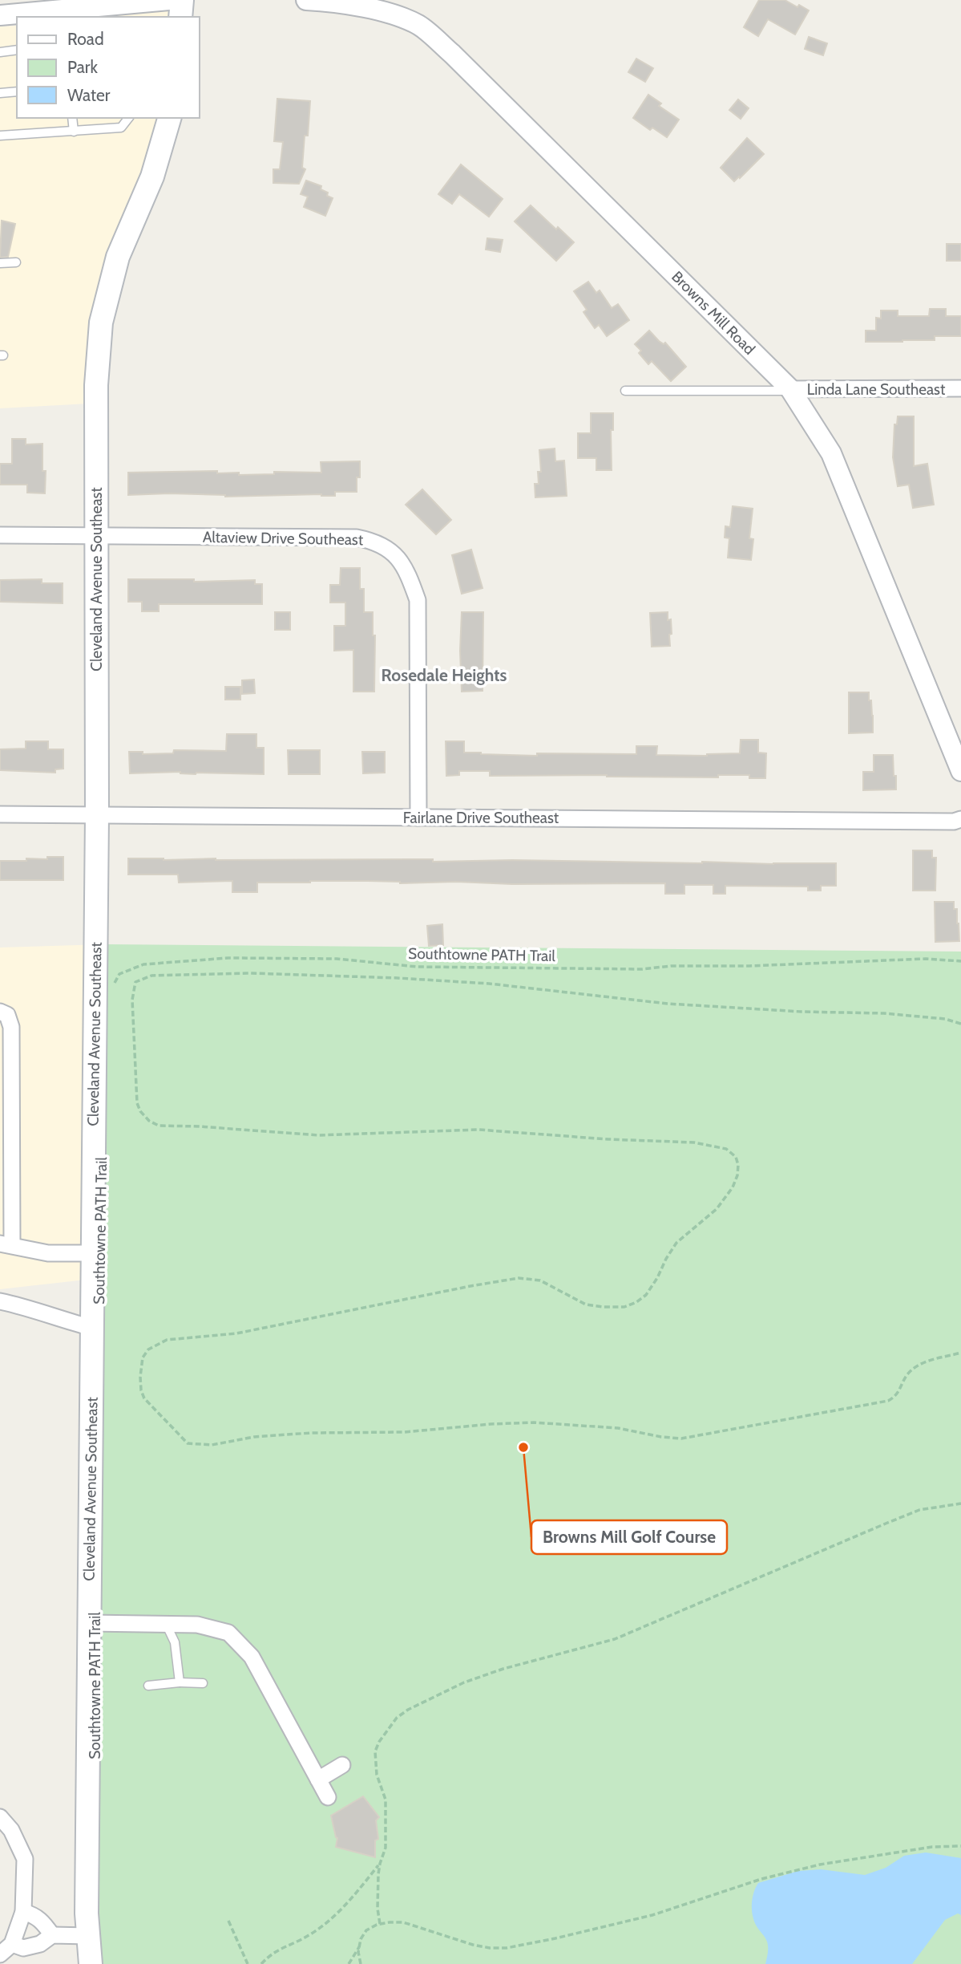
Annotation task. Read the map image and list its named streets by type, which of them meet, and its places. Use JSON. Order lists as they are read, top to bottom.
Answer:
{
  "streets": {
    "main road": ["Cleveland Avenue Southeast"],
    "street": [
      "Browns Mill Road",
      "Linda Lane Southeast",
      "Altaview Drive Southeast",
      "Fairlane Drive Southeast"
    ],
    "path": ["Southtowne PATH Trail"]
  },
  "crossings": [
    ["Browns Mill Road", "Linda Lane Southeast"],
    ["Altaview Drive Southeast", "Cleveland Avenue Southeast"],
    ["Altaview Drive Southeast", "Fairlane Drive Southeast"],
    ["Cleveland Avenue Southeast", "Fairlane Drive Southeast"]
  ],
  "districts": ["Rosedale Heights"],
  "places": ["Browns Mill Golf Course"],
  "legend": ["Road", "Park", "Water"]
}
